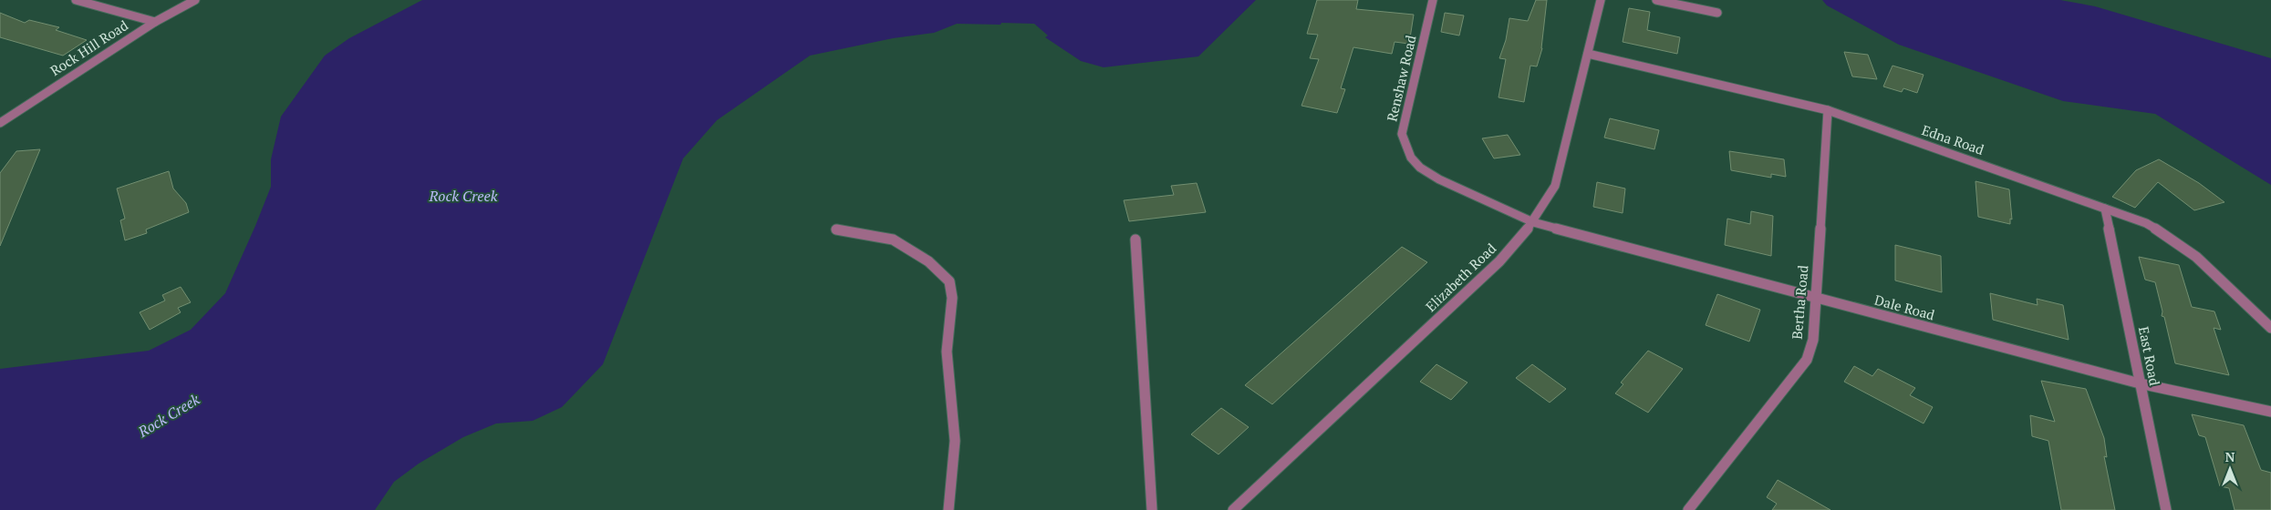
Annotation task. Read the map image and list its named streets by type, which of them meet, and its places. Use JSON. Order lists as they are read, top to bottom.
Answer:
{
  "streets": {
    "street": [
      "Rock Hill Road",
      "Renshaw Road",
      "Edna Road",
      "Elizabeth Road",
      "Bertha Road",
      "Dale Road",
      "East Road"
    ]
  },
  "crossings": [
    ["Renshaw Road", "Elizabeth Road"],
    ["Renshaw Road", "Dale Road"],
    ["Edna Road", "Elizabeth Road"],
    ["Edna Road", "Bertha Road"],
    ["Edna Road", "East Road"],
    ["Elizabeth Road", "Dale Road"],
    ["Bertha Road", "Dale Road"],
    ["Dale Road", "East Road"]
  ],
  "water": ["Rock Creek"],
  "north": "top"
}
